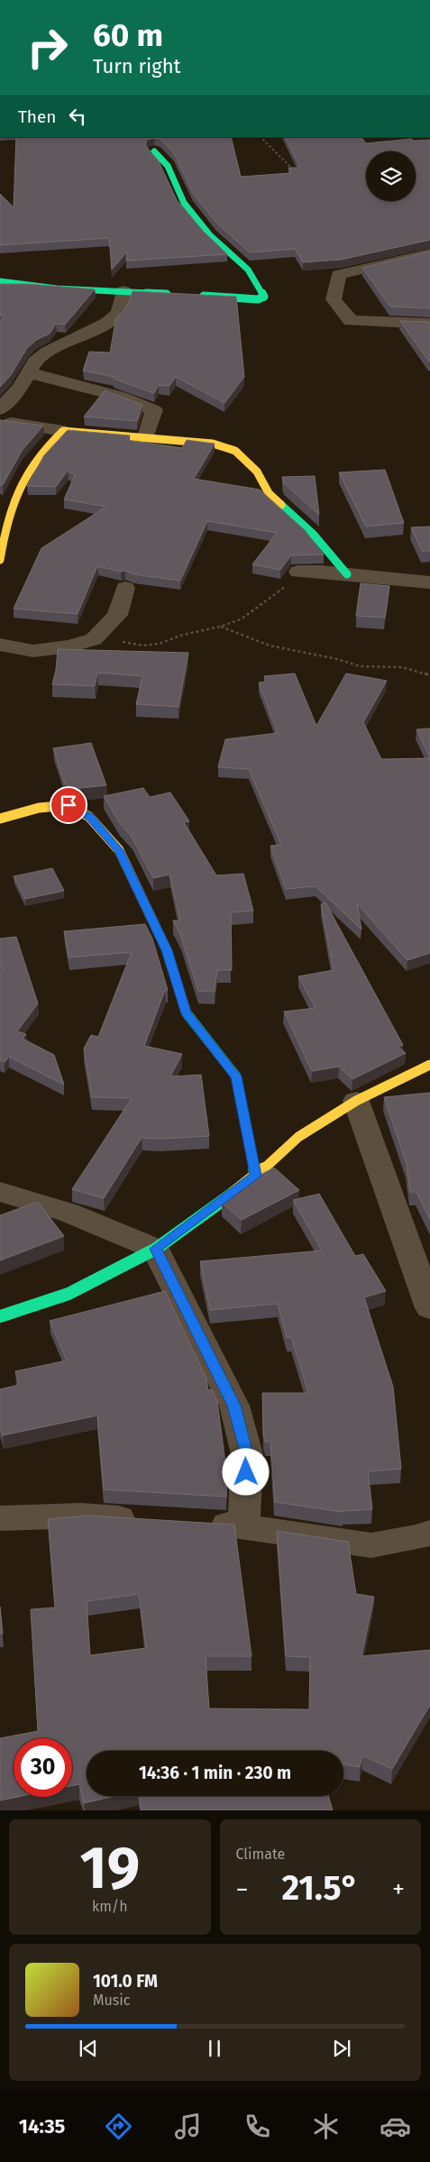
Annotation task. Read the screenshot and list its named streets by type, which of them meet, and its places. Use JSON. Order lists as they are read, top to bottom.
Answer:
{
  "page": {
    "turn": ["60 m", "Turn right"],
    "then": "Then",
    "limit": "30",
    "trip": "14:36 · 1 min · 230 m",
    "tile": [
      ["19", "km/h"],
      "Climate"
    ],
    "heat": ["−", "21.5°", "+"],
    "song": ["101.0 FM", "Music"],
    "tabs": "14:35"
  }
}
